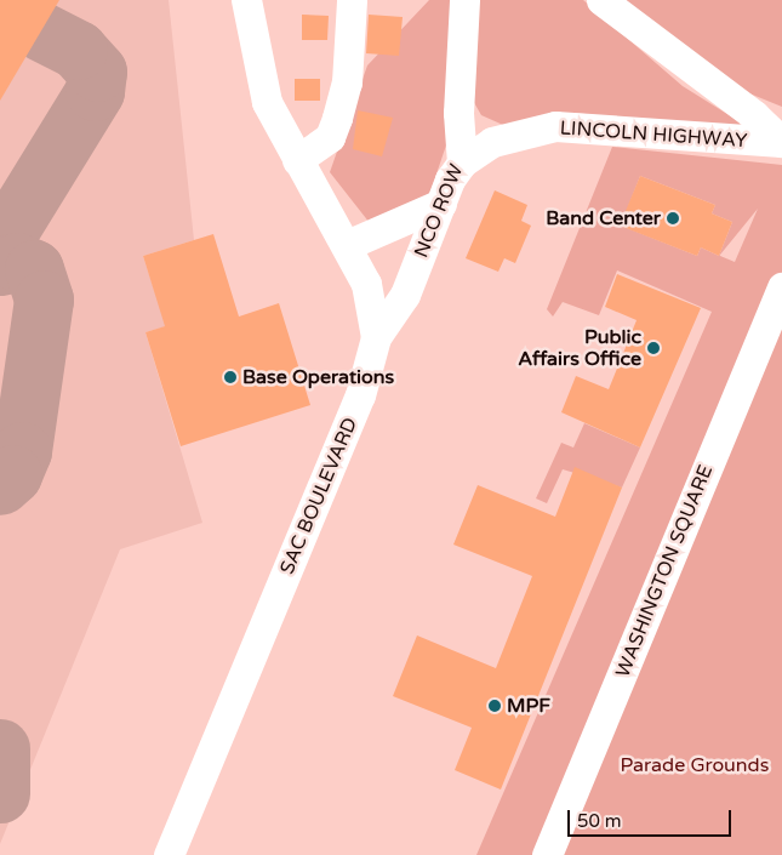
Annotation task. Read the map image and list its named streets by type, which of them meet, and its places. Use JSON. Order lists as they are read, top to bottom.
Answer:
{
  "streets": {
    "street": [
      "LINCOLN HIGHWAY",
      "NCO ROW",
      "SAC BOULEVARD",
      "WASHINGTON SQUARE"
    ]
  },
  "crossings": [
    ["LINCOLN HIGHWAY", "NCO ROW"],
    ["NCO ROW", "SAC BOULEVARD"]
  ],
  "parks": ["Parade Grounds"],
  "places": [
    "Band Center",
    "Public Affairs Office",
    "Base Operations",
    "MPF"
  ],
  "scale_bar": "50 m"
}
